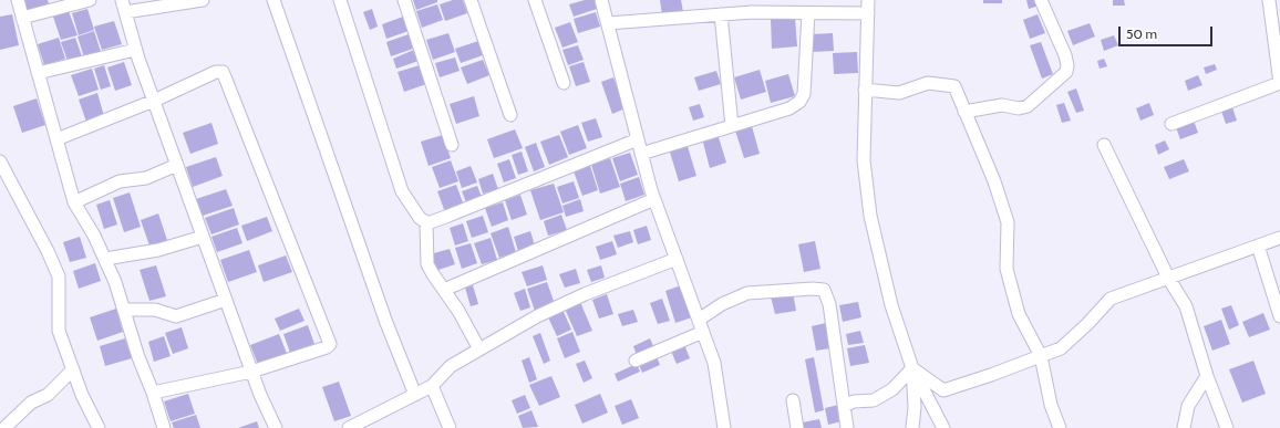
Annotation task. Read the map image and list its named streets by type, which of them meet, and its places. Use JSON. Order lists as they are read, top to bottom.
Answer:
{
  "scale_bar": "50 m"
}
